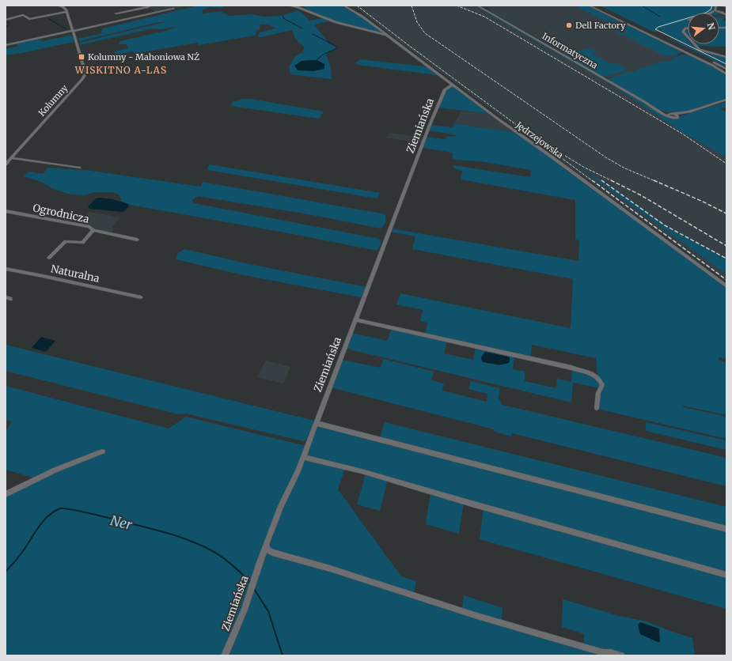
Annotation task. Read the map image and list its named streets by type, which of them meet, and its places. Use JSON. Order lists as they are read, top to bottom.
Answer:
{
  "streets": {
    "street": [
      "Informatyczna",
      "Kolumny",
      "Ziemiańska",
      "Jędrzejowska",
      "Ogrodnicza",
      "Naturalna"
    ]
  },
  "crossings": [
    ["Ziemiańska", "Jędrzejowska"]
  ],
  "districts": ["WISKITNO A-LAS"],
  "water": ["Ner"],
  "places": {
    "other": ["Dell Factory"],
    "transit": ["Kolumny - Mahoniowa NŻ"]
  },
  "north": "right"
}
